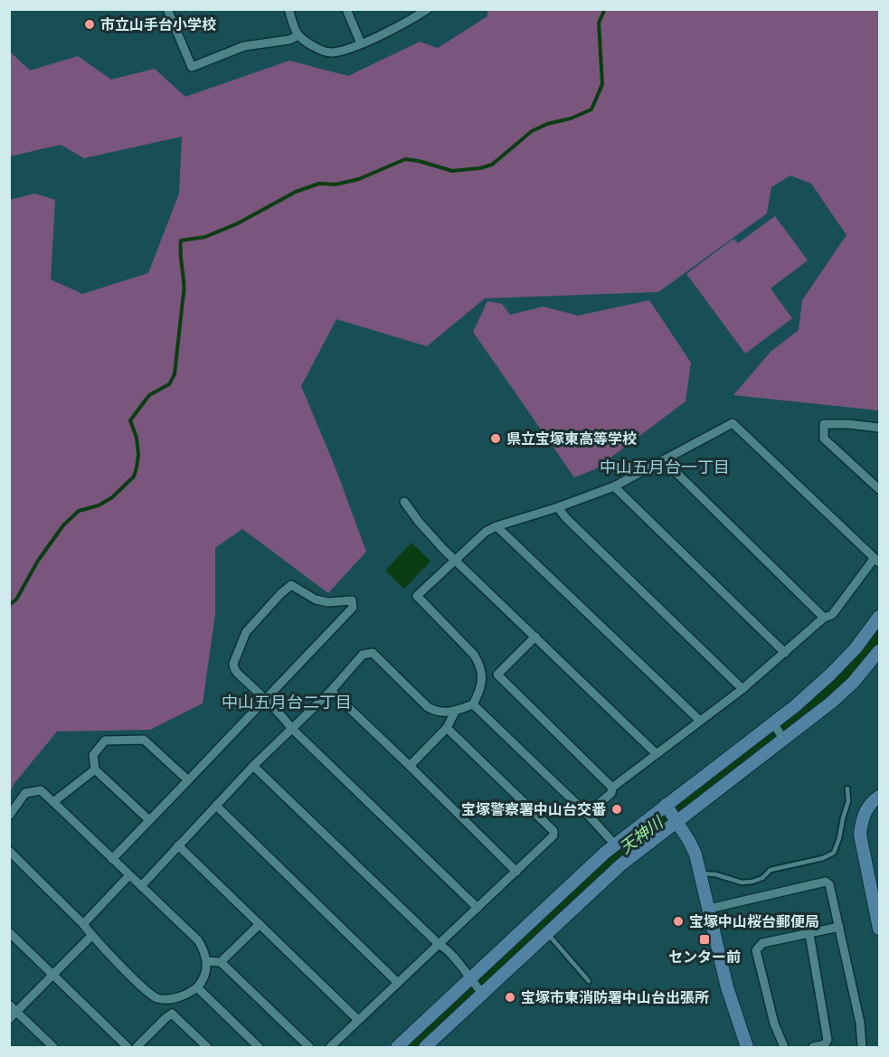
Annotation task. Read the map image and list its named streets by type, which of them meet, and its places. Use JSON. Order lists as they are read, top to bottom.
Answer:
{
  "districts": ["中山五月台一丁目", "中山五月台二丁目"],
  "water": ["天神川"],
  "places": {
    "other": [
      "市立山手台小学校",
      "県立宝塚東高等学校",
      "宝塚警察署中山台交番",
      "宝塚中山桜台郵便局",
      "宝塚市東消防署中山台出張所"
    ],
    "transit": ["センター前"]
  }
}
